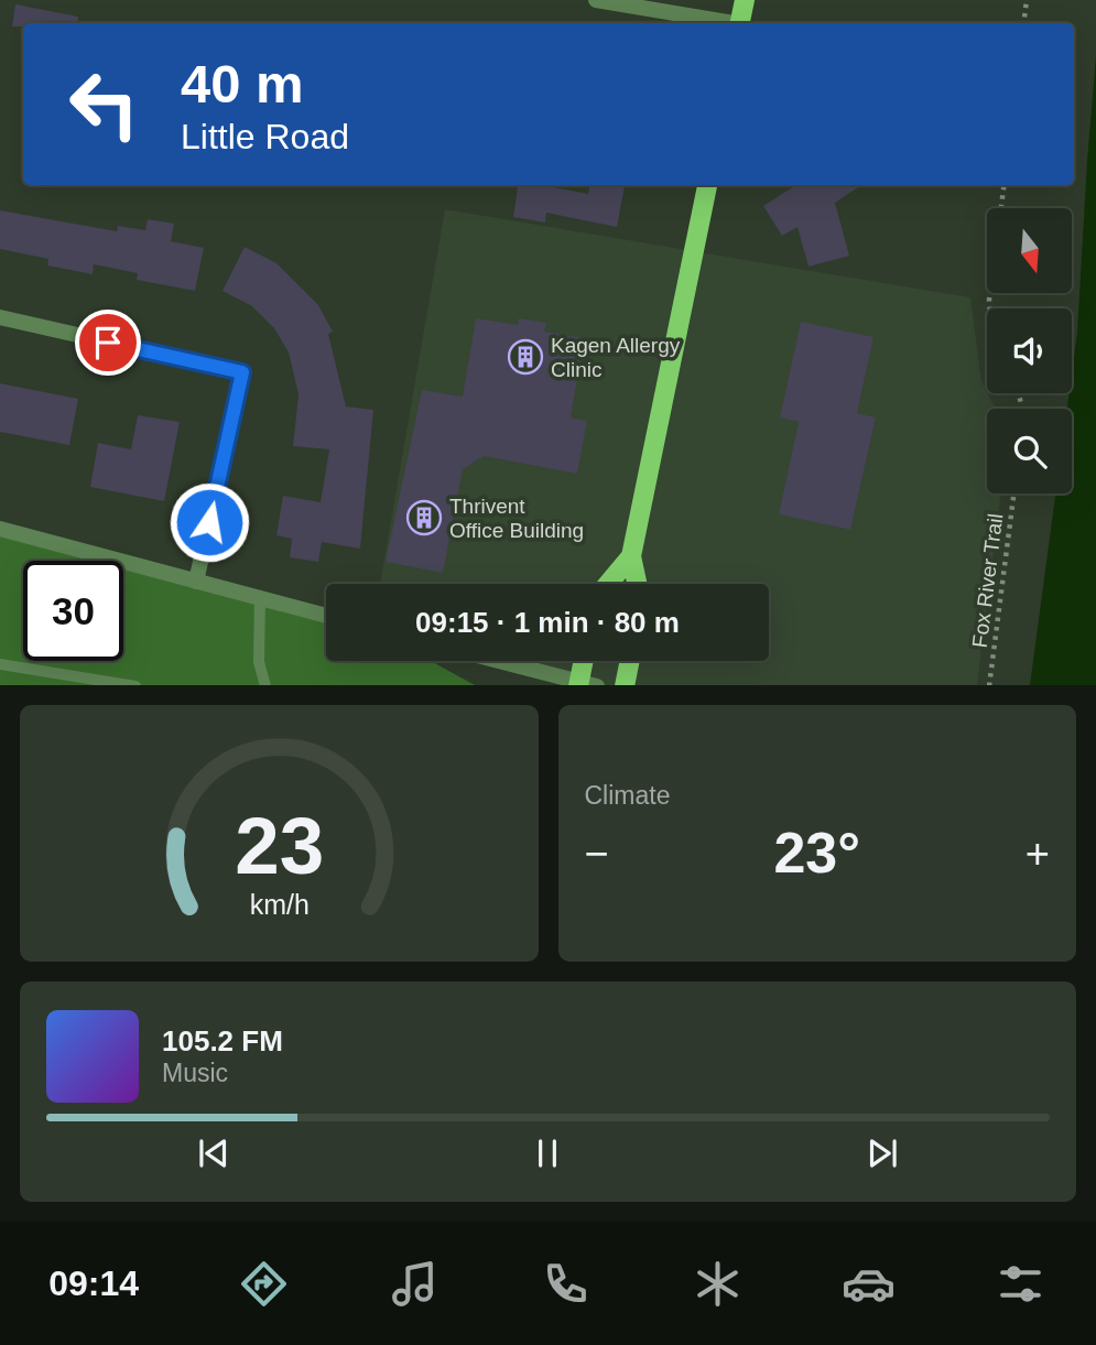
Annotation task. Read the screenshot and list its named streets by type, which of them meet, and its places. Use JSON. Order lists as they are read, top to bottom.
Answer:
{
  "streets": {
    "path": ["Fox River Trail"]
  },
  "places": {
    "building": ["Kagen Allergy Clinic", "Thrivent Office Building"]
  },
  "north": "bottom",
  "page": {
    "turn": ["40 m", "Little Road"],
    "limit": "30",
    "trip": "09:15 · 1 min · 80 m",
    "tile": "Climate",
    "heat": ["−", "23°", "+"],
    "song": ["105.2 FM", "Music"],
    "tabs": "09:14",
    "gauge": ["23", "km/h"]
  }
}
